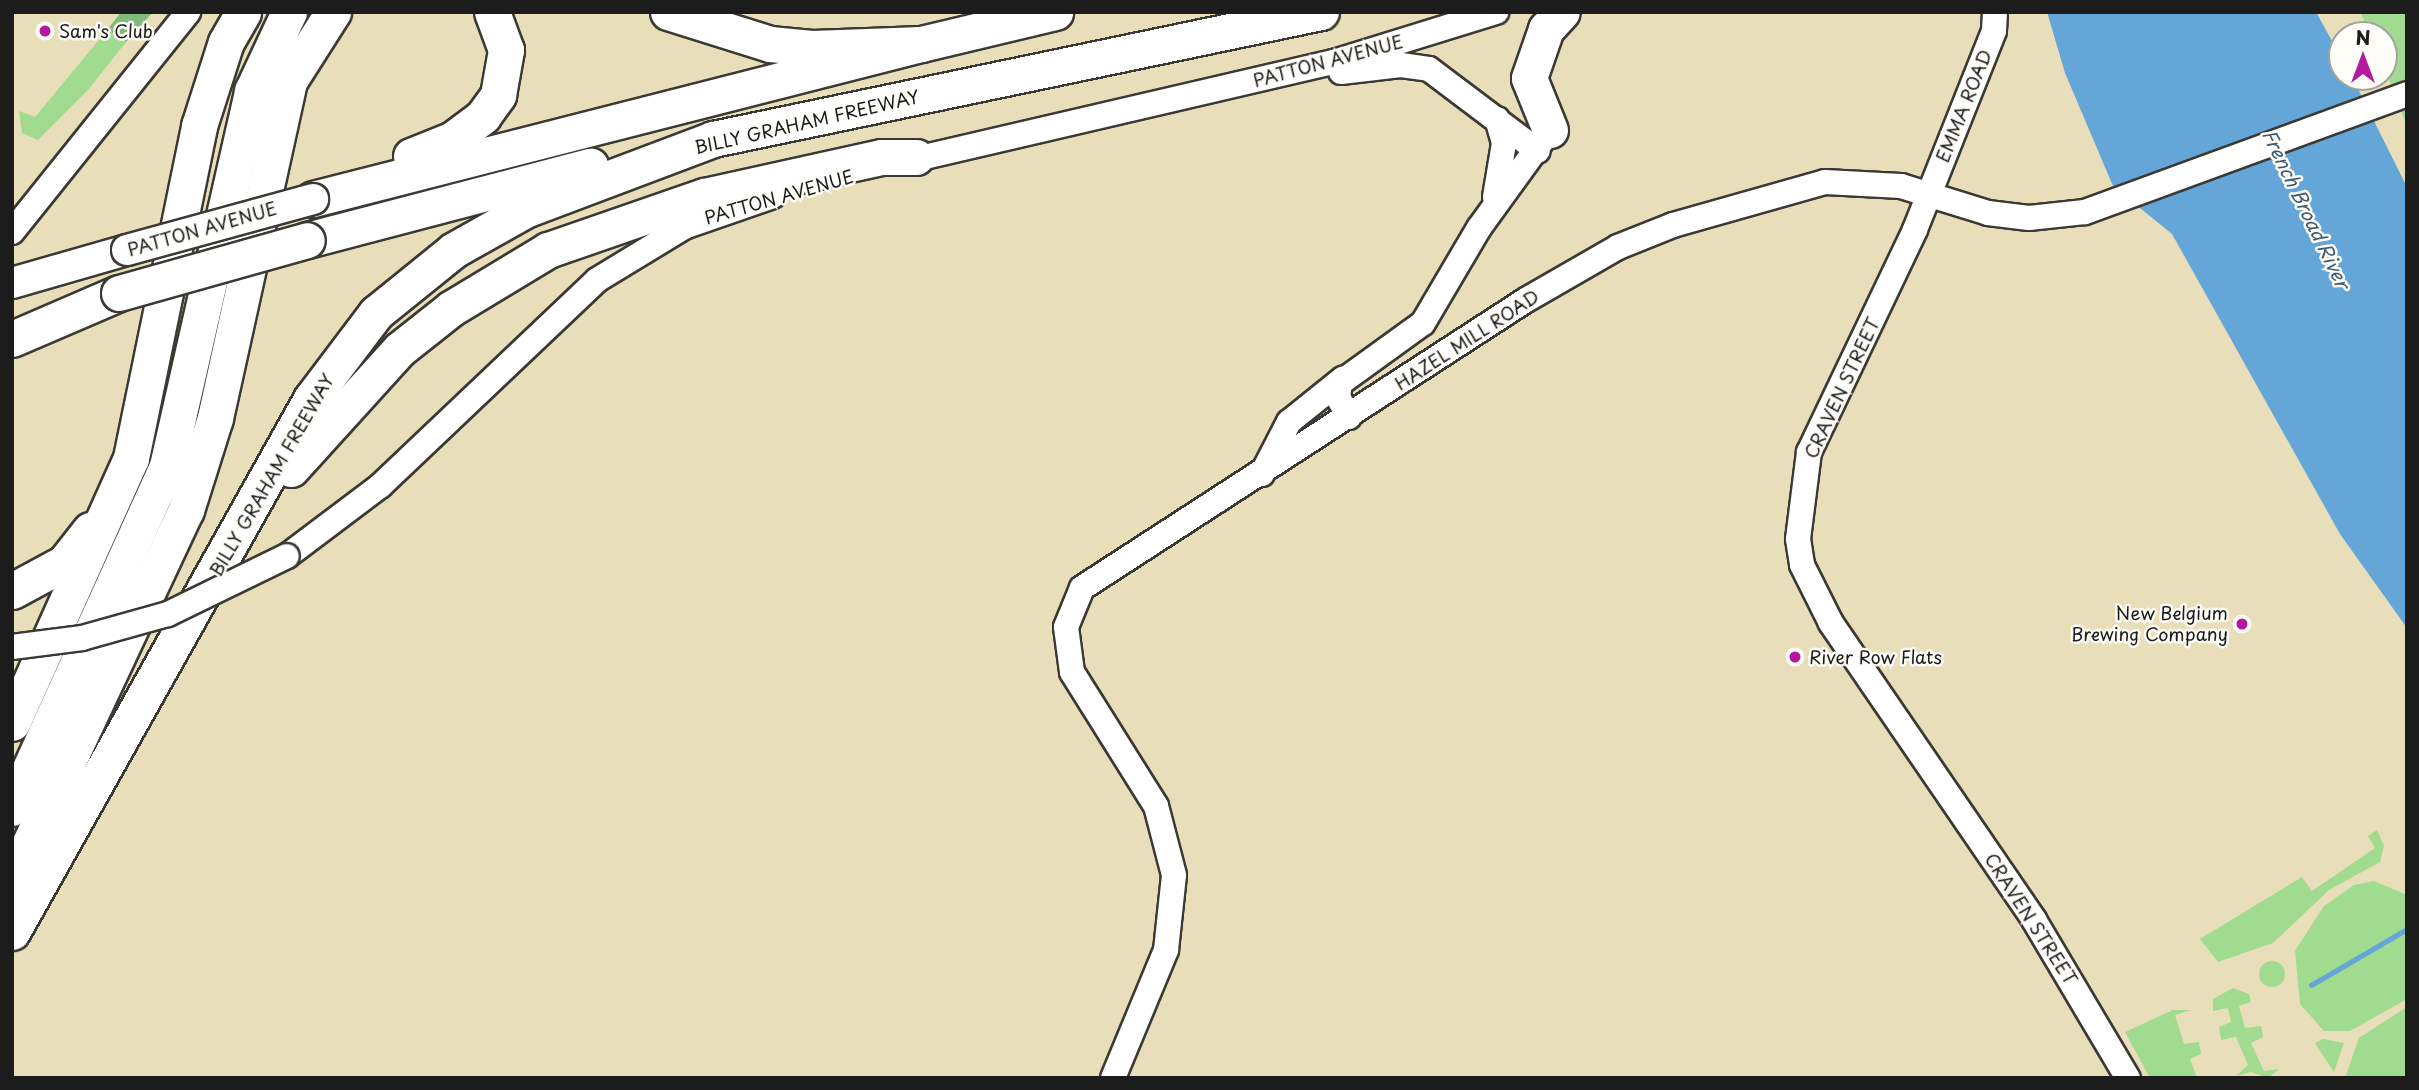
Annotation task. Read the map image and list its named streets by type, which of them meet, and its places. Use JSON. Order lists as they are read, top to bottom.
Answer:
{
  "streets": {
    "highway": ["PATTON AVENUE", "BILLY GRAHAM FREEWAY"],
    "street": ["EMMA ROAD", "HAZEL MILL ROAD", "CRAVEN STREET"]
  },
  "crossings": [
    ["EMMA ROAD", "HAZEL MILL ROAD"],
    ["EMMA ROAD", "CRAVEN STREET"],
    ["HAZEL MILL ROAD", "CRAVEN STREET"]
  ],
  "water": ["French Broad River"],
  "places": ["Sam's Club", "New Belgium Brewing Company", "River Row Flats"],
  "north": "top"
}
